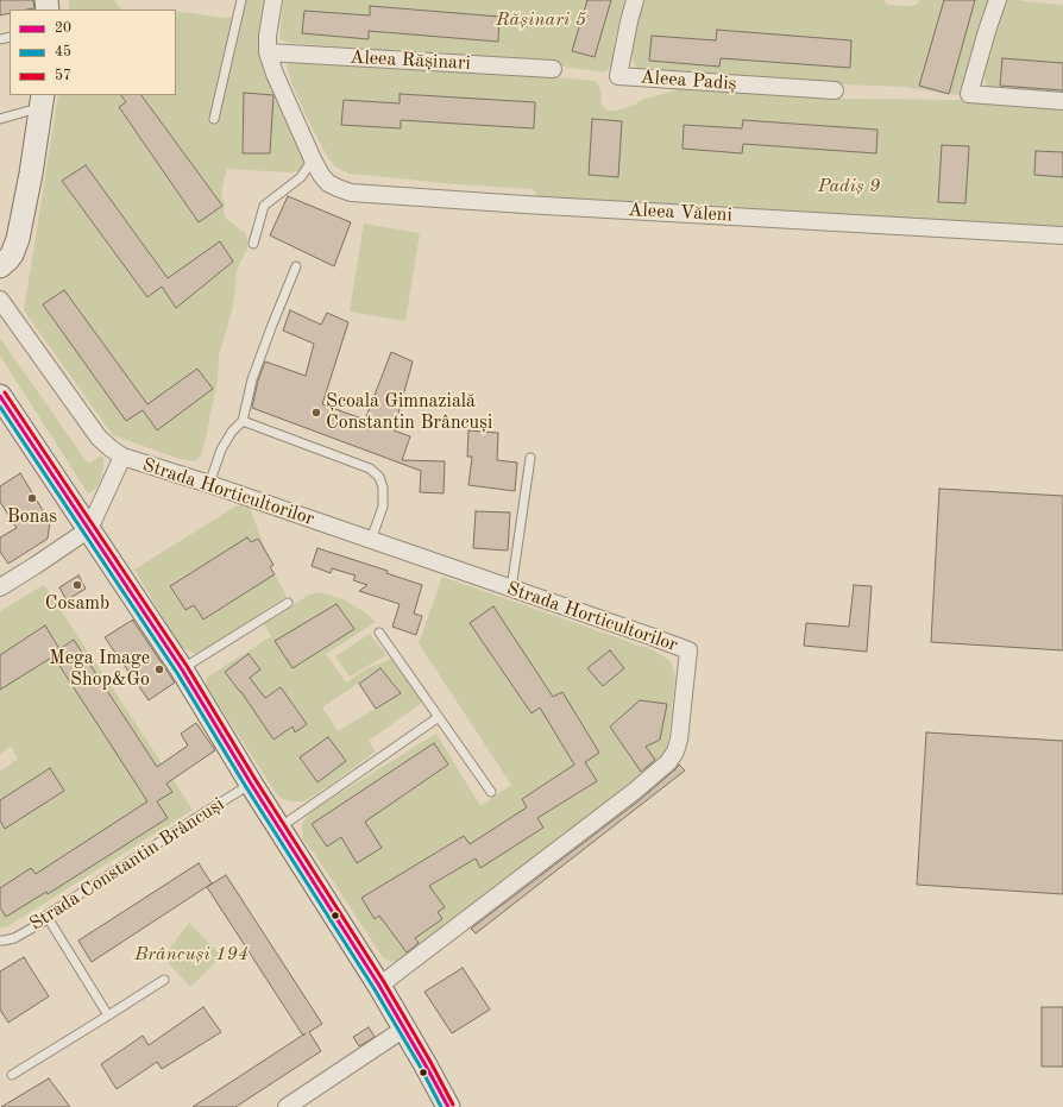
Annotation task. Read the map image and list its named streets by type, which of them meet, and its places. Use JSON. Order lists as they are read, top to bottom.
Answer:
{
  "streets": {
    "street": [
      "Aleea Rășinari",
      "Aleea Padiș",
      "Aleea Văleni",
      "Strada Horticultorilor"
    ],
    "lane": ["Strada Constantin Brâncuși"]
  },
  "parks": ["Rășinari 5", "Padiș 9", "Brâncuși 194"],
  "places": [
    "Școala Gimnazială Constantin Brâncuși",
    "Bonas",
    "Cosamb",
    "Mega Image Shop&Go"
  ],
  "lines": ["transit line 57", "transit line 20", "transit line 45"],
  "legend": ["20", "45", "57"]
}
